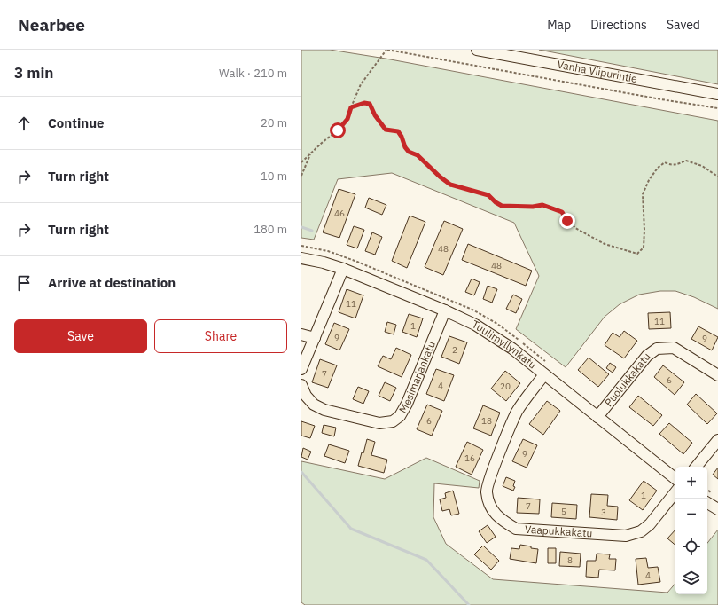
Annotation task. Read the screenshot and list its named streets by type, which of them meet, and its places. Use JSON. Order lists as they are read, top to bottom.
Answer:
{
  "streets": {
    "street": [
      "Vanha Viipurintie",
      "Tuulimyllynkatu",
      "Mesimarjankatu",
      "Puolukkakatu",
      "Vaapukkakatu"
    ]
  },
  "crossings": [
    ["Tuulimyllynkatu", "Mesimarjankatu"],
    ["Tuulimyllynkatu", "Puolukkakatu"],
    ["Tuulimyllynkatu", "Vaapukkakatu"]
  ],
  "house_numbers": [
    "46",
    "48",
    "48",
    "11",
    "11",
    "1",
    "9",
    "9",
    "2",
    "7",
    "6",
    "4",
    "20",
    "6",
    "18",
    "9",
    "16",
    "1",
    "7",
    "5",
    "3",
    "8",
    "4"
  ],
  "page": {
    "header": "Nearbee",
    "nav": ["Map", "Directions", "Saved"],
    "heading": ["3 min", "Walk · 210 m"],
    "list": [
      ["Continue", "20 m"],
      ["Turn right", "10 m"],
      ["Turn right", "180 m"],
      "Arrive at destination"
    ],
    "buttons": ["Save", "Share"],
    "map_buttons": ["+", "−"]
  }
}
